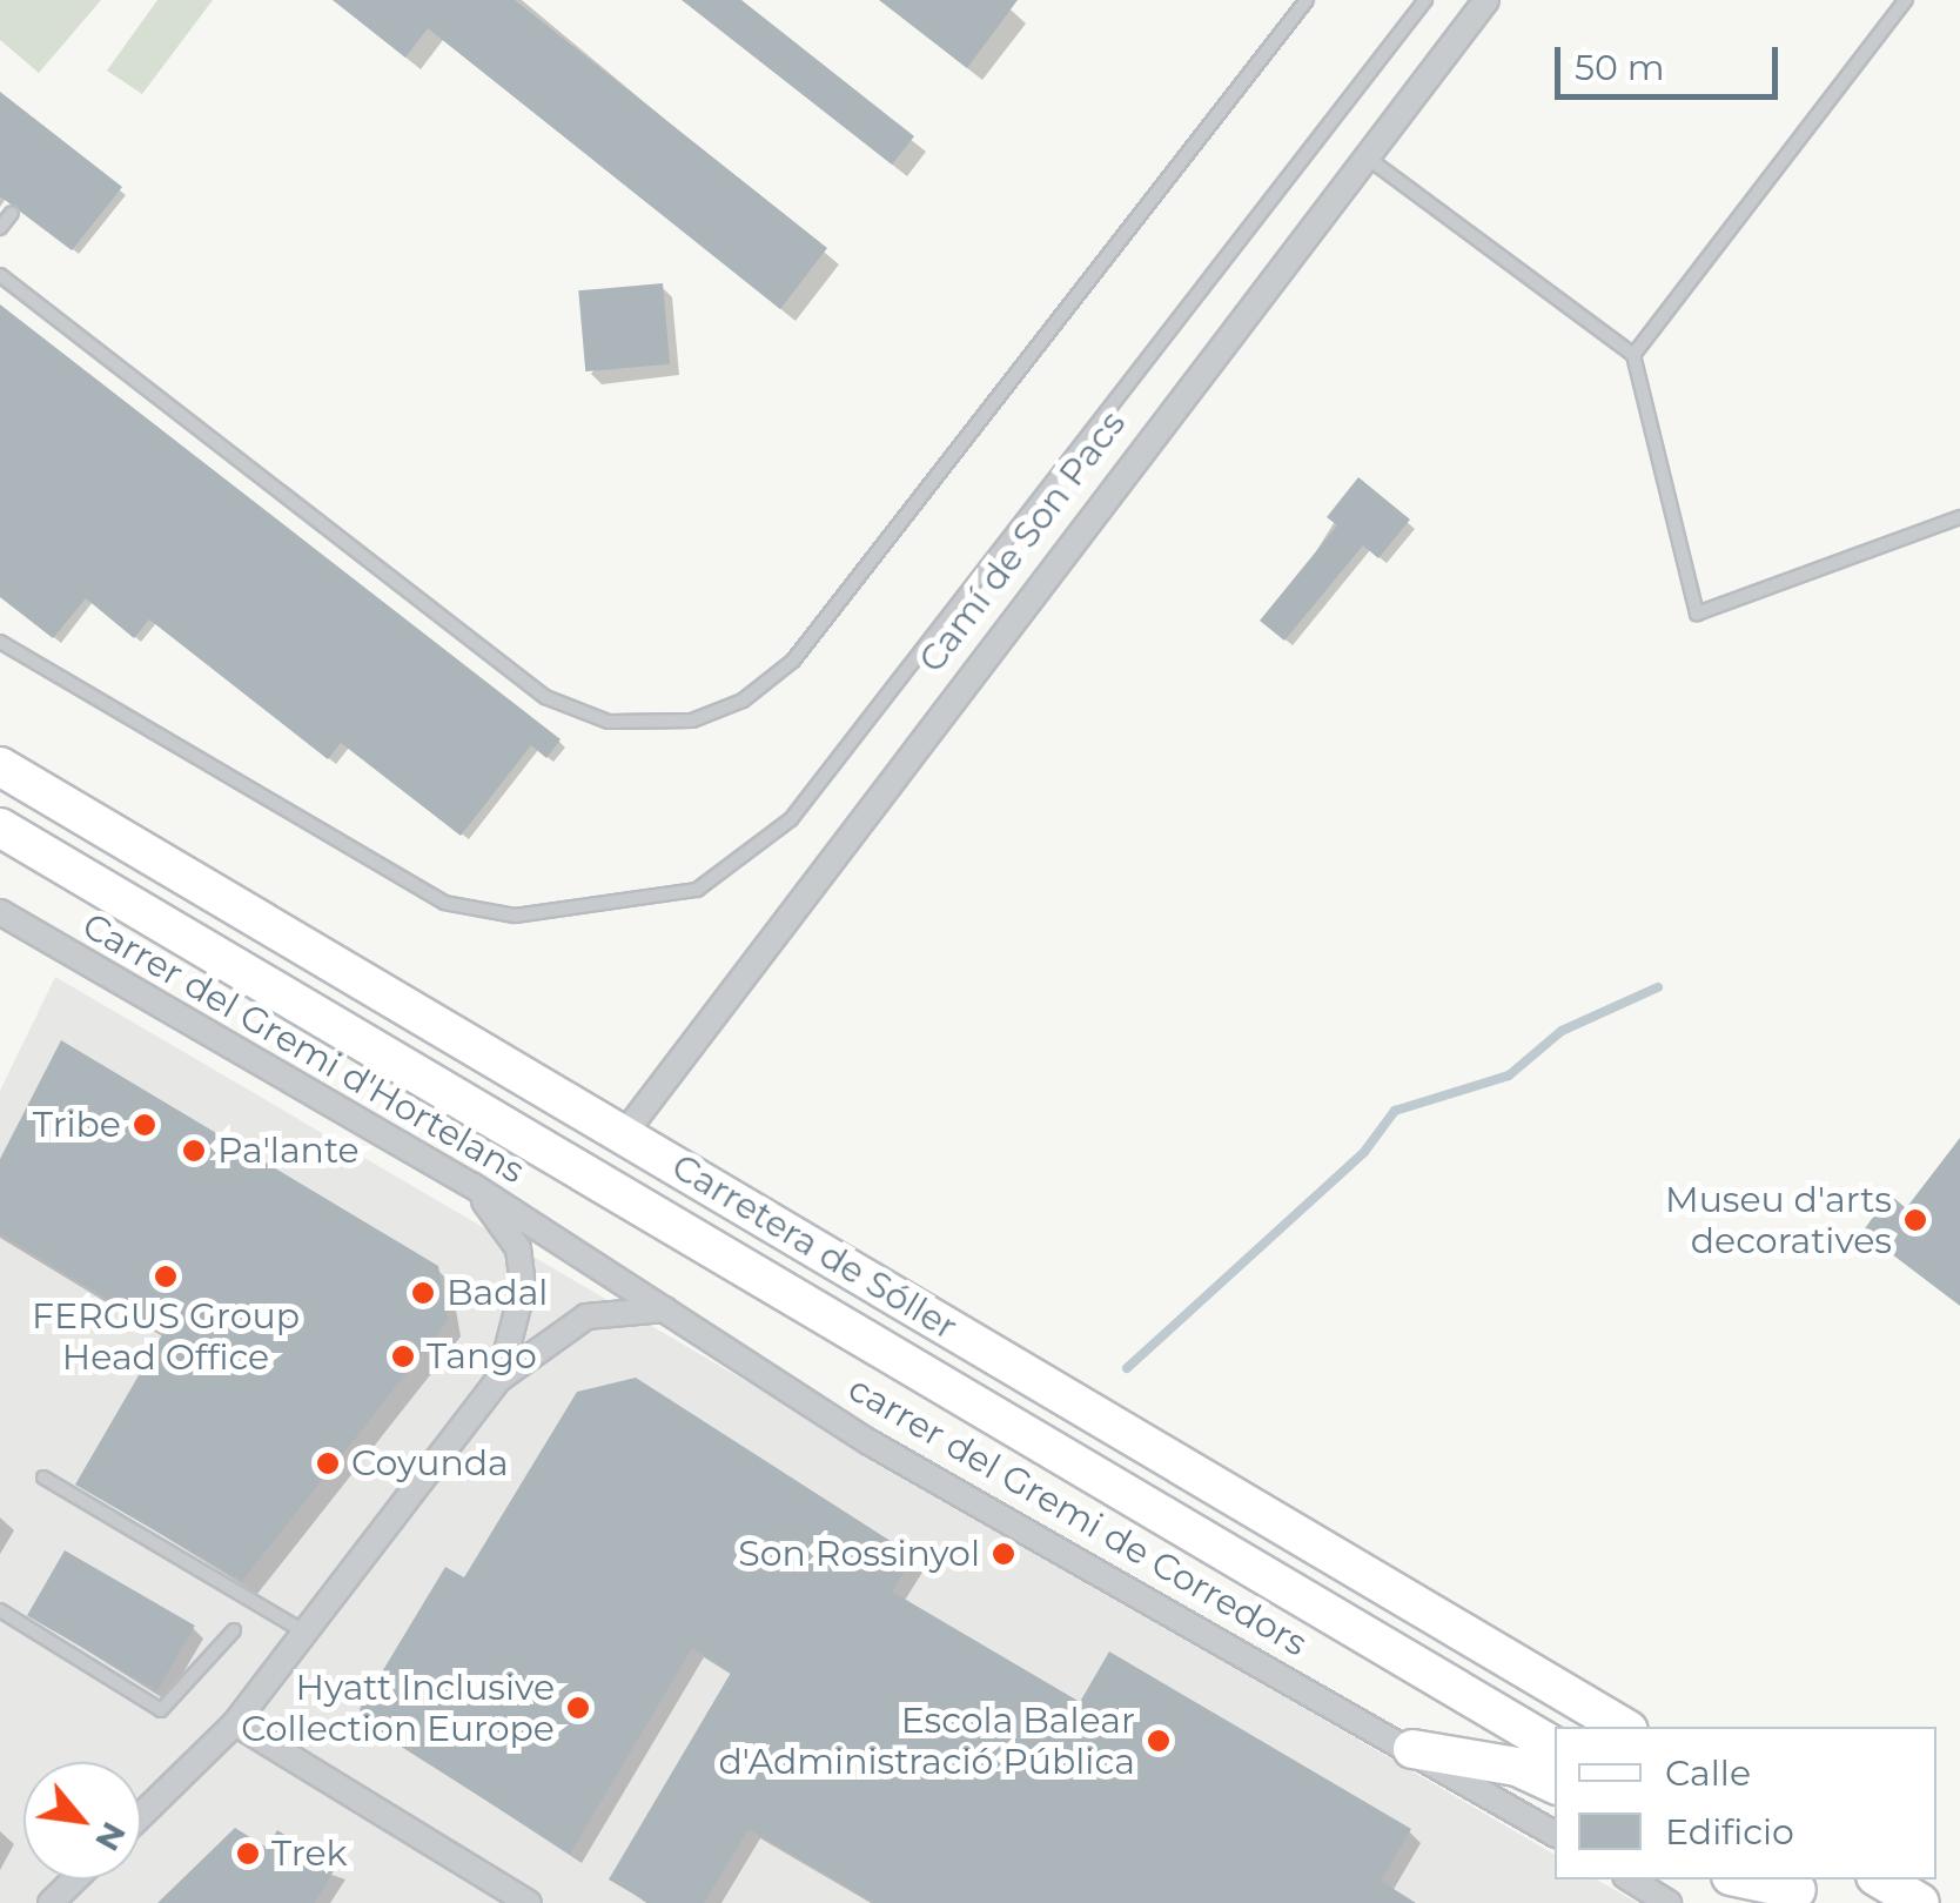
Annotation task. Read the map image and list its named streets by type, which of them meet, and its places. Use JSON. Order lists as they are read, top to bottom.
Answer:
{
  "streets": {
    "main road": ["Carretera de Sóller"],
    "street": ["Camí de Son Pacs", "Carrer del Gremi d'Hortelans", "carrer del Gremi de Corredors"]
  },
  "crossings": [
    ["Camí de Son Pacs", "Carretera de Sóller"],
    ["Carrer del Gremi d'Hortelans", "carrer del Gremi de Corredors"]
  ],
  "places": [
    "Tribe",
    "Pa'lante",
    "Museu d'arts decoratives",
    "FERGUS Group Head Office",
    "Badal",
    "Tango",
    "Coyunda",
    "Son Rossinyol",
    "Hyatt Inclusive Collection Europe",
    "Escola Balear d'Administració Pública",
    "Trek"
  ],
  "legend": ["Calle", "Edificio"],
  "scale_bar": "50 m",
  "north": "bottom right"
}
